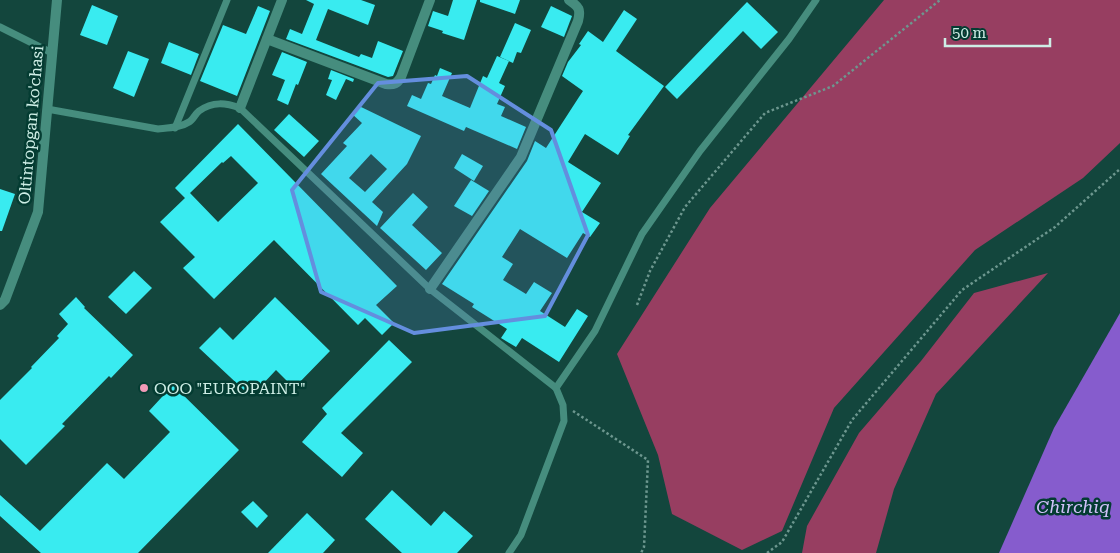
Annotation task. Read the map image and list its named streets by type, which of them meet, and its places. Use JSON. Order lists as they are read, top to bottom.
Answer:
{
  "streets": {
    "street": ["Oltintopgan ko'chasi"]
  },
  "water": ["Chirchiq"],
  "places": ["OOO \"EUROPAINT\""],
  "scale_bar": "50 m"
}
